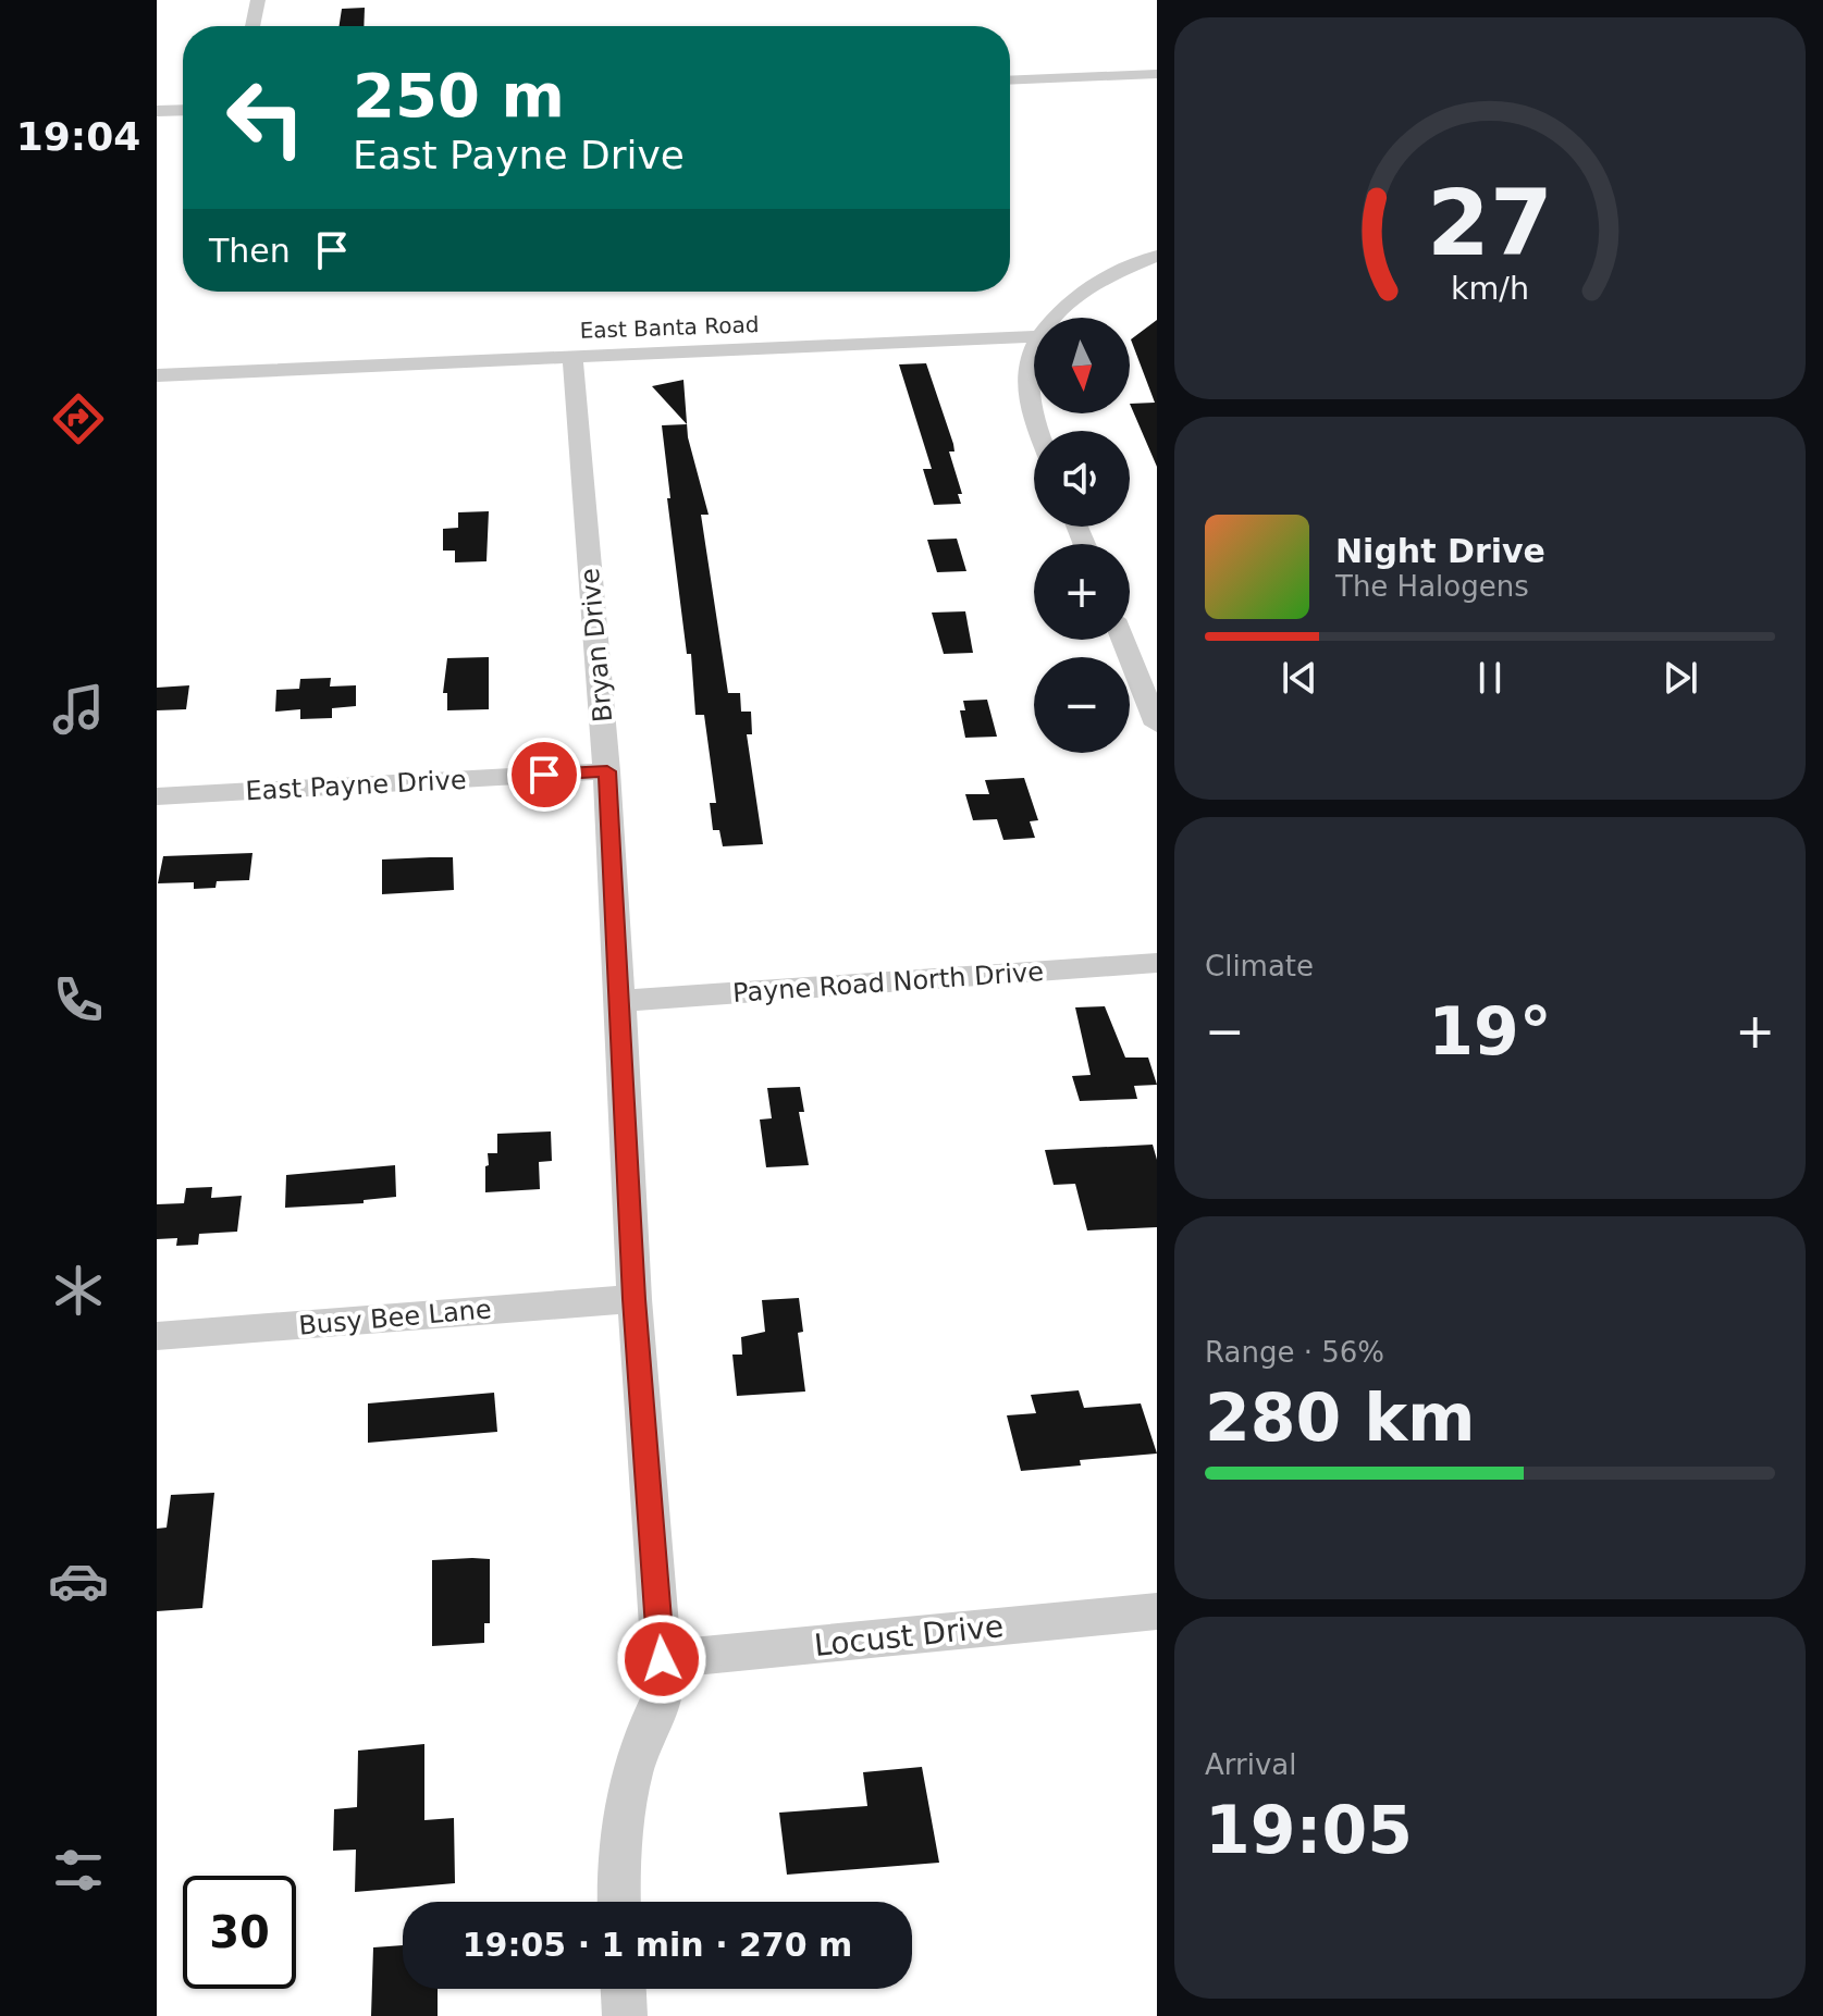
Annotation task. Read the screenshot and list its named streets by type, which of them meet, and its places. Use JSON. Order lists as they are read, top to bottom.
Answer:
{
  "streets": {
    "street": [
      "East Banta Road",
      "Bryan Drive",
      "East Payne Drive",
      "Payne Road North Drive",
      "Busy Bee Lane",
      "Locust Drive"
    ]
  },
  "crossings": [
    ["East Banta Road", "Bryan Drive"],
    ["Bryan Drive", "East Payne Drive"],
    ["Bryan Drive", "Payne Road North Drive"],
    ["Bryan Drive", "Busy Bee Lane"],
    ["Bryan Drive", "Locust Drive"]
  ],
  "north": "bottom",
  "page": {
    "tabs": "19:04",
    "turn": ["250 m", "East Payne Drive"],
    "then": "Then",
    "map_buttons": ["+", "−"],
    "song": ["Night Drive", "The Halogens"],
    "tile": [
      "Climate",
      ["Range · 56%", "280 km"],
      ["Arrival", "19:05"]
    ],
    "heat": ["−", "19°", "+"],
    "limit": "30",
    "trip": "19:05 · 1 min · 270 m",
    "gauge": ["27", "km/h"]
  }
}
